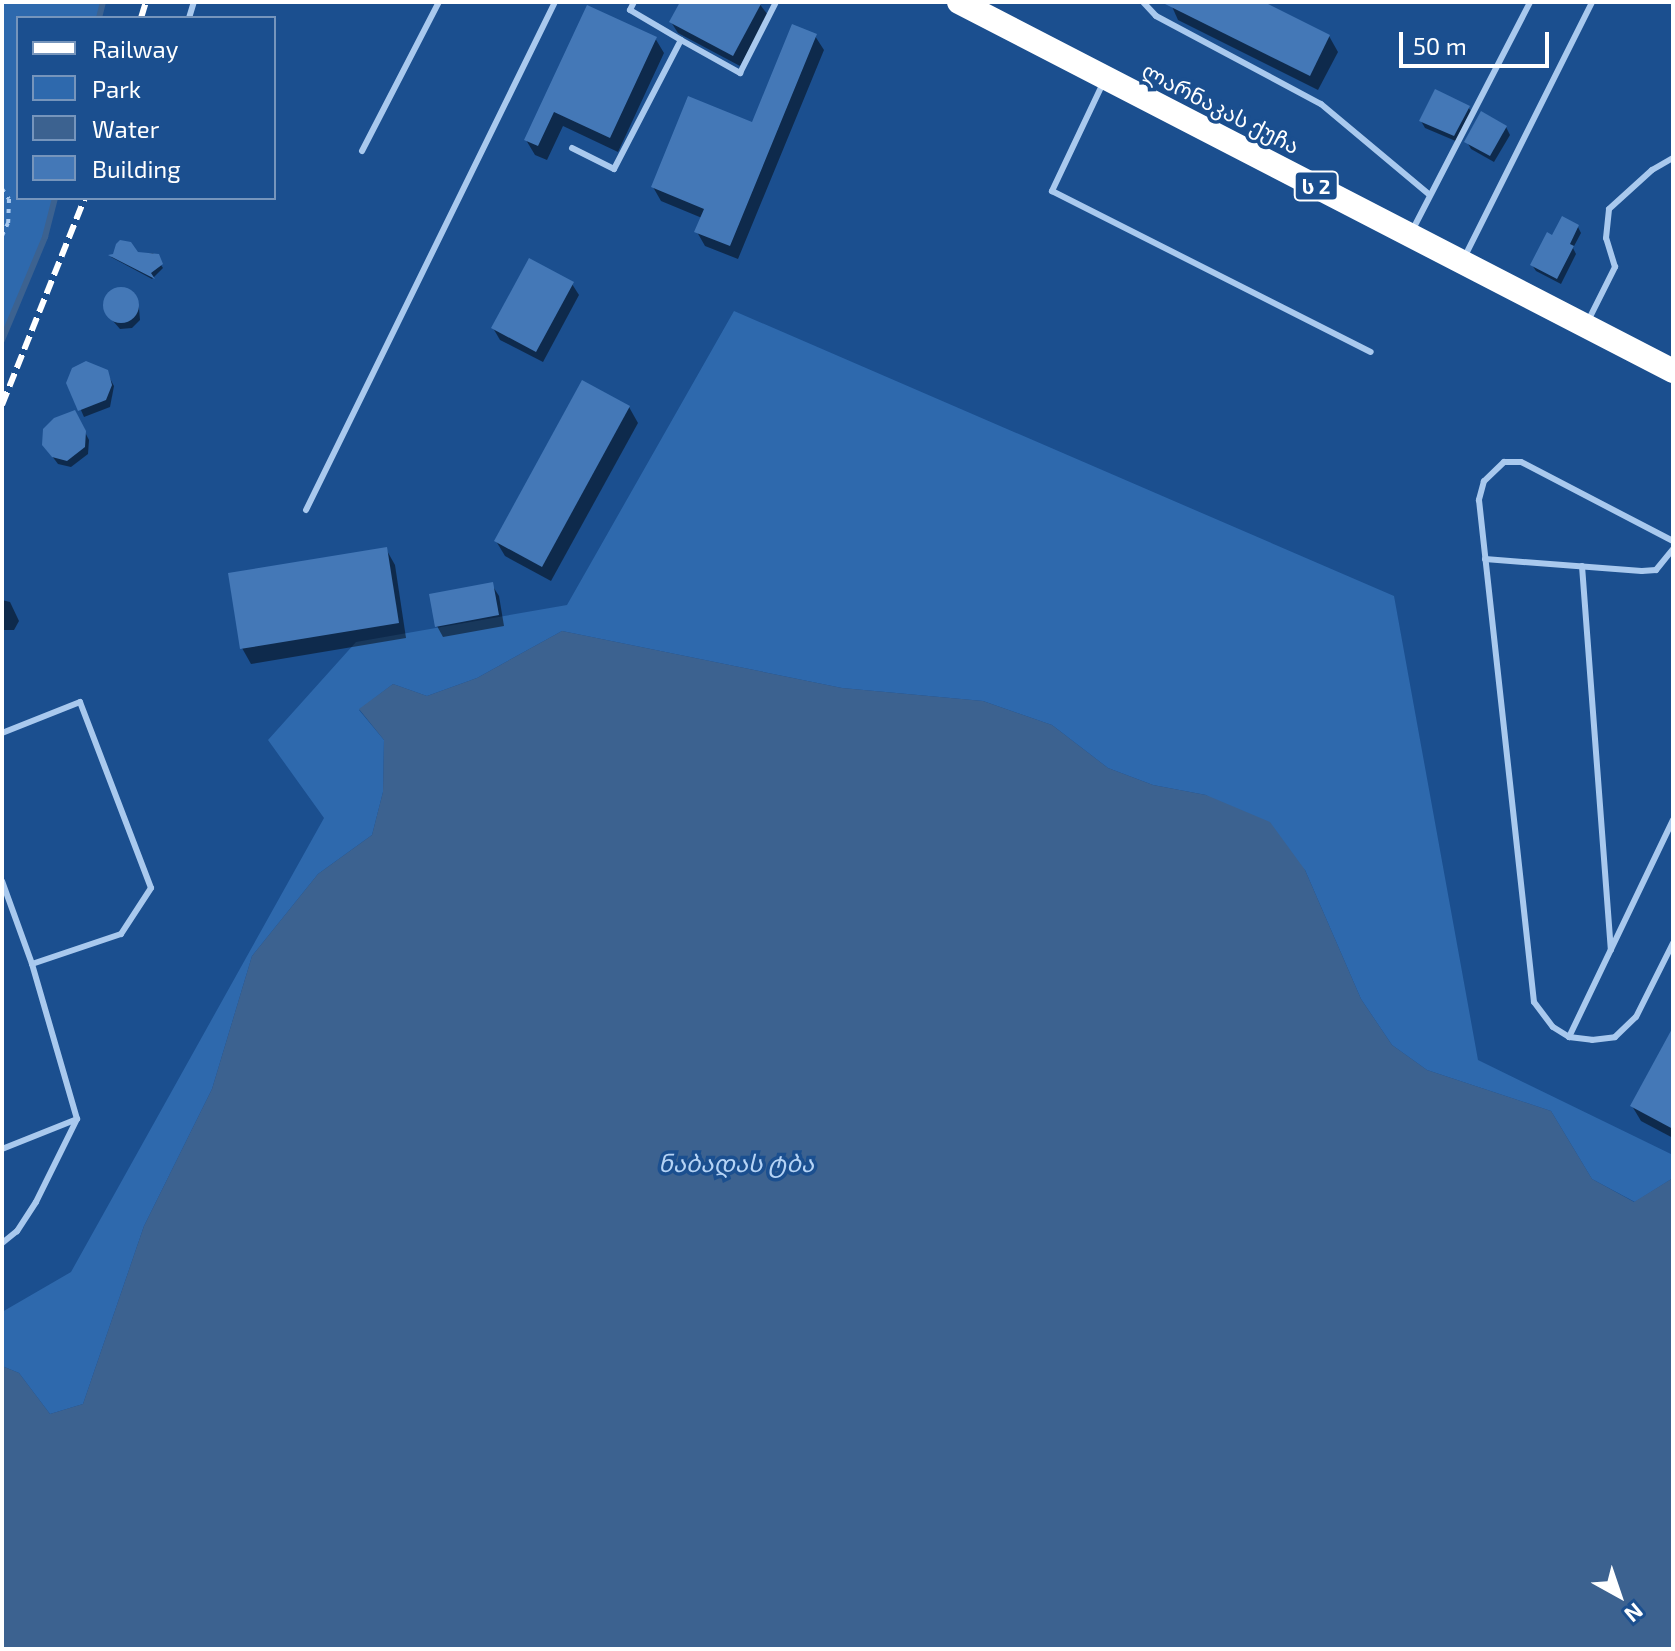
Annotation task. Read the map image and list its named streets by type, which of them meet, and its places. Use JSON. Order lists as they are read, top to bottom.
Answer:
{
  "streets": {
    "highway": ["ლარნაკას ქუჩა", "ს 2"]
  },
  "water": ["ნაბადას ტბა"],
  "legend": [
    "Railway",
    "Park",
    "Water",
    "Building"
  ],
  "scale_bar": "50 m",
  "north": "bottom right"
}
